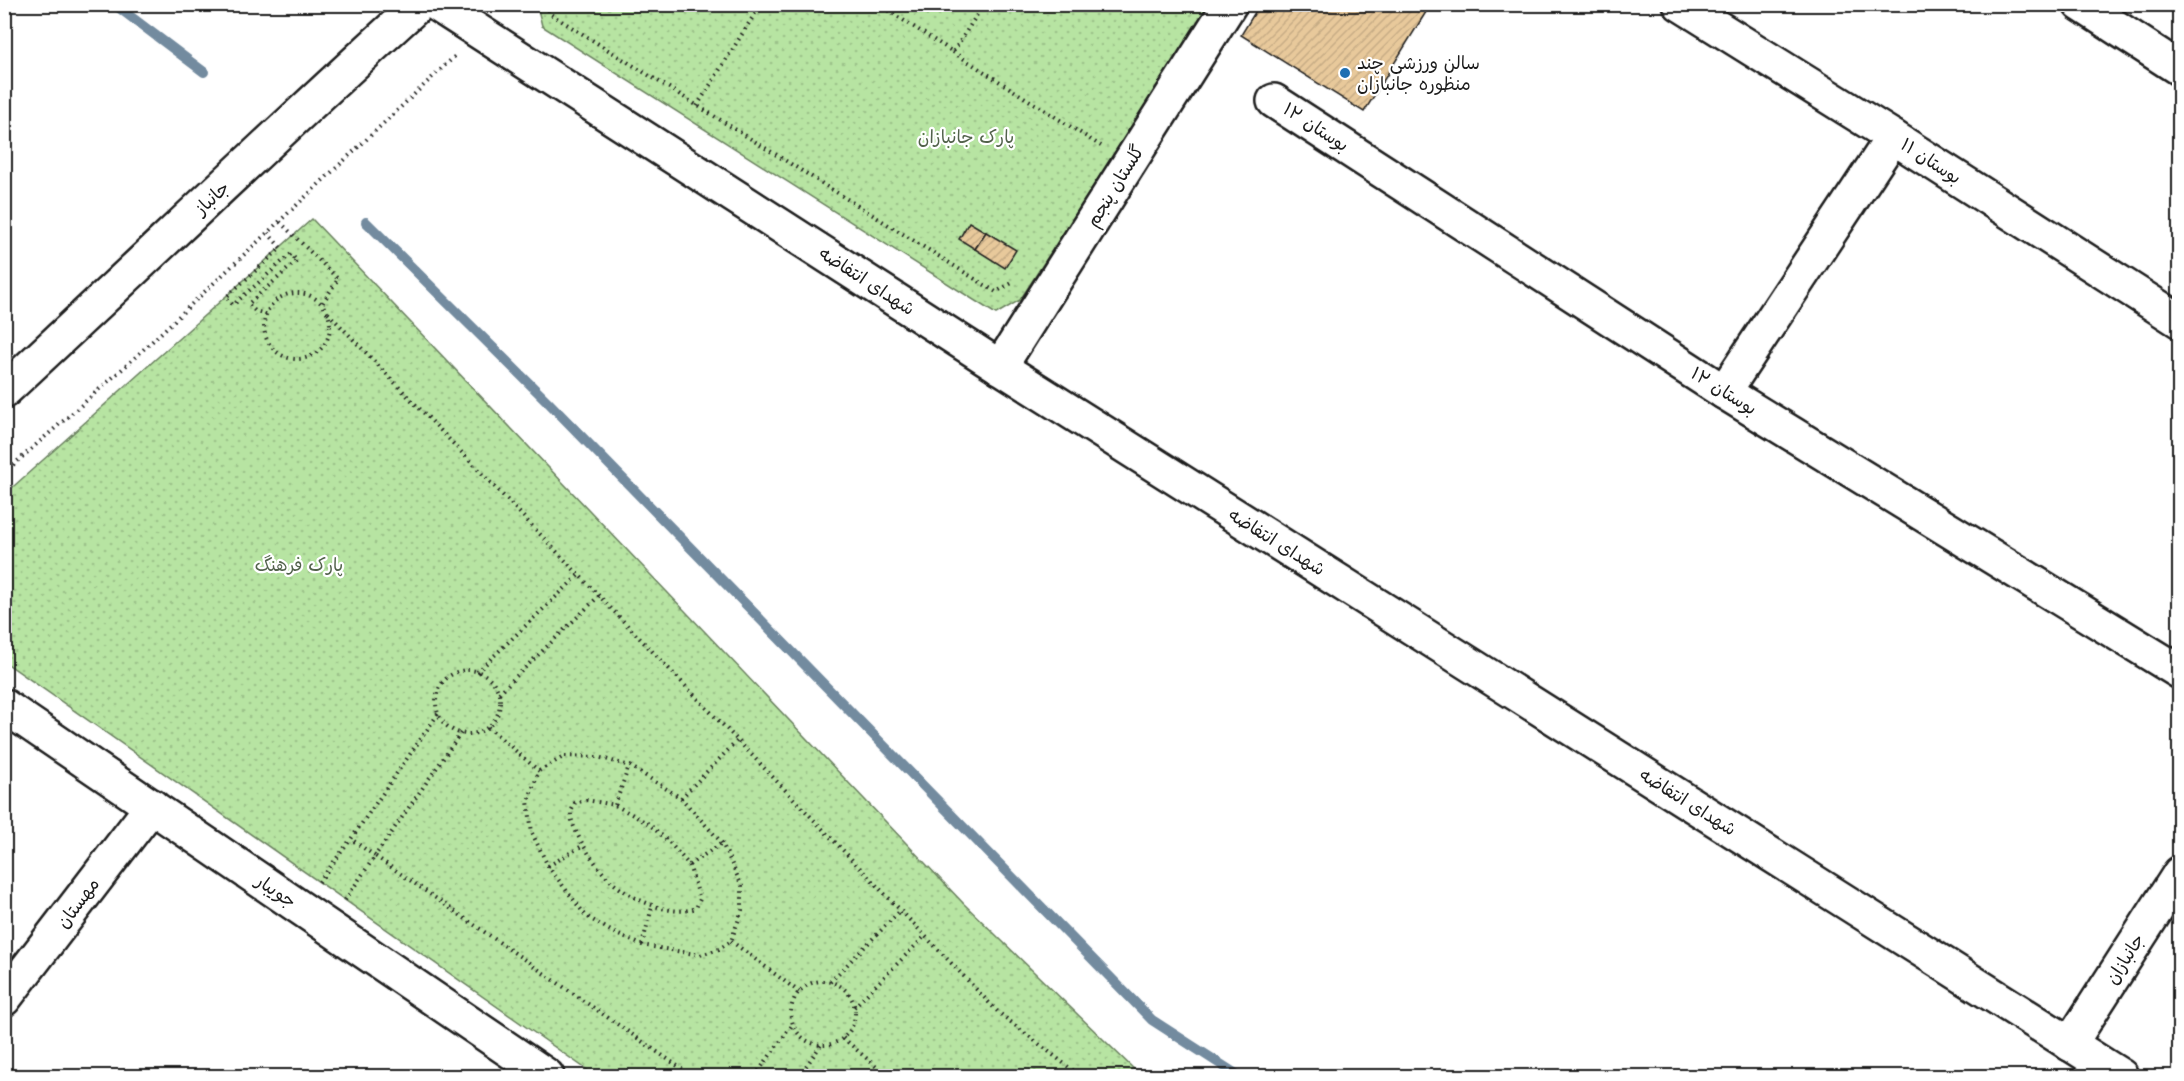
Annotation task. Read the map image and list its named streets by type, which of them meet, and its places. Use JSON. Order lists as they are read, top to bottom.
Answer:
{
  "streets": {
    "street": [
      "بوستان ۱۲",
      "بوستان ۱۱",
      "گلستان پنجم",
      "جانباز",
      "شهدای انتفاضه",
      "جویبار",
      "مهستان",
      "جانبازان"
    ]
  },
  "crossings": [
    ["گلستان پنجم", "شهدای انتفاضه"],
    ["شهدای انتفاضه", "جانبازان"],
    ["جویبار", "مهستان"]
  ],
  "parks": ["پارک جانبازان", "پارک فرهنگ"],
  "places": ["سالن ورزشی چند منظوره جانبازان"]
}
